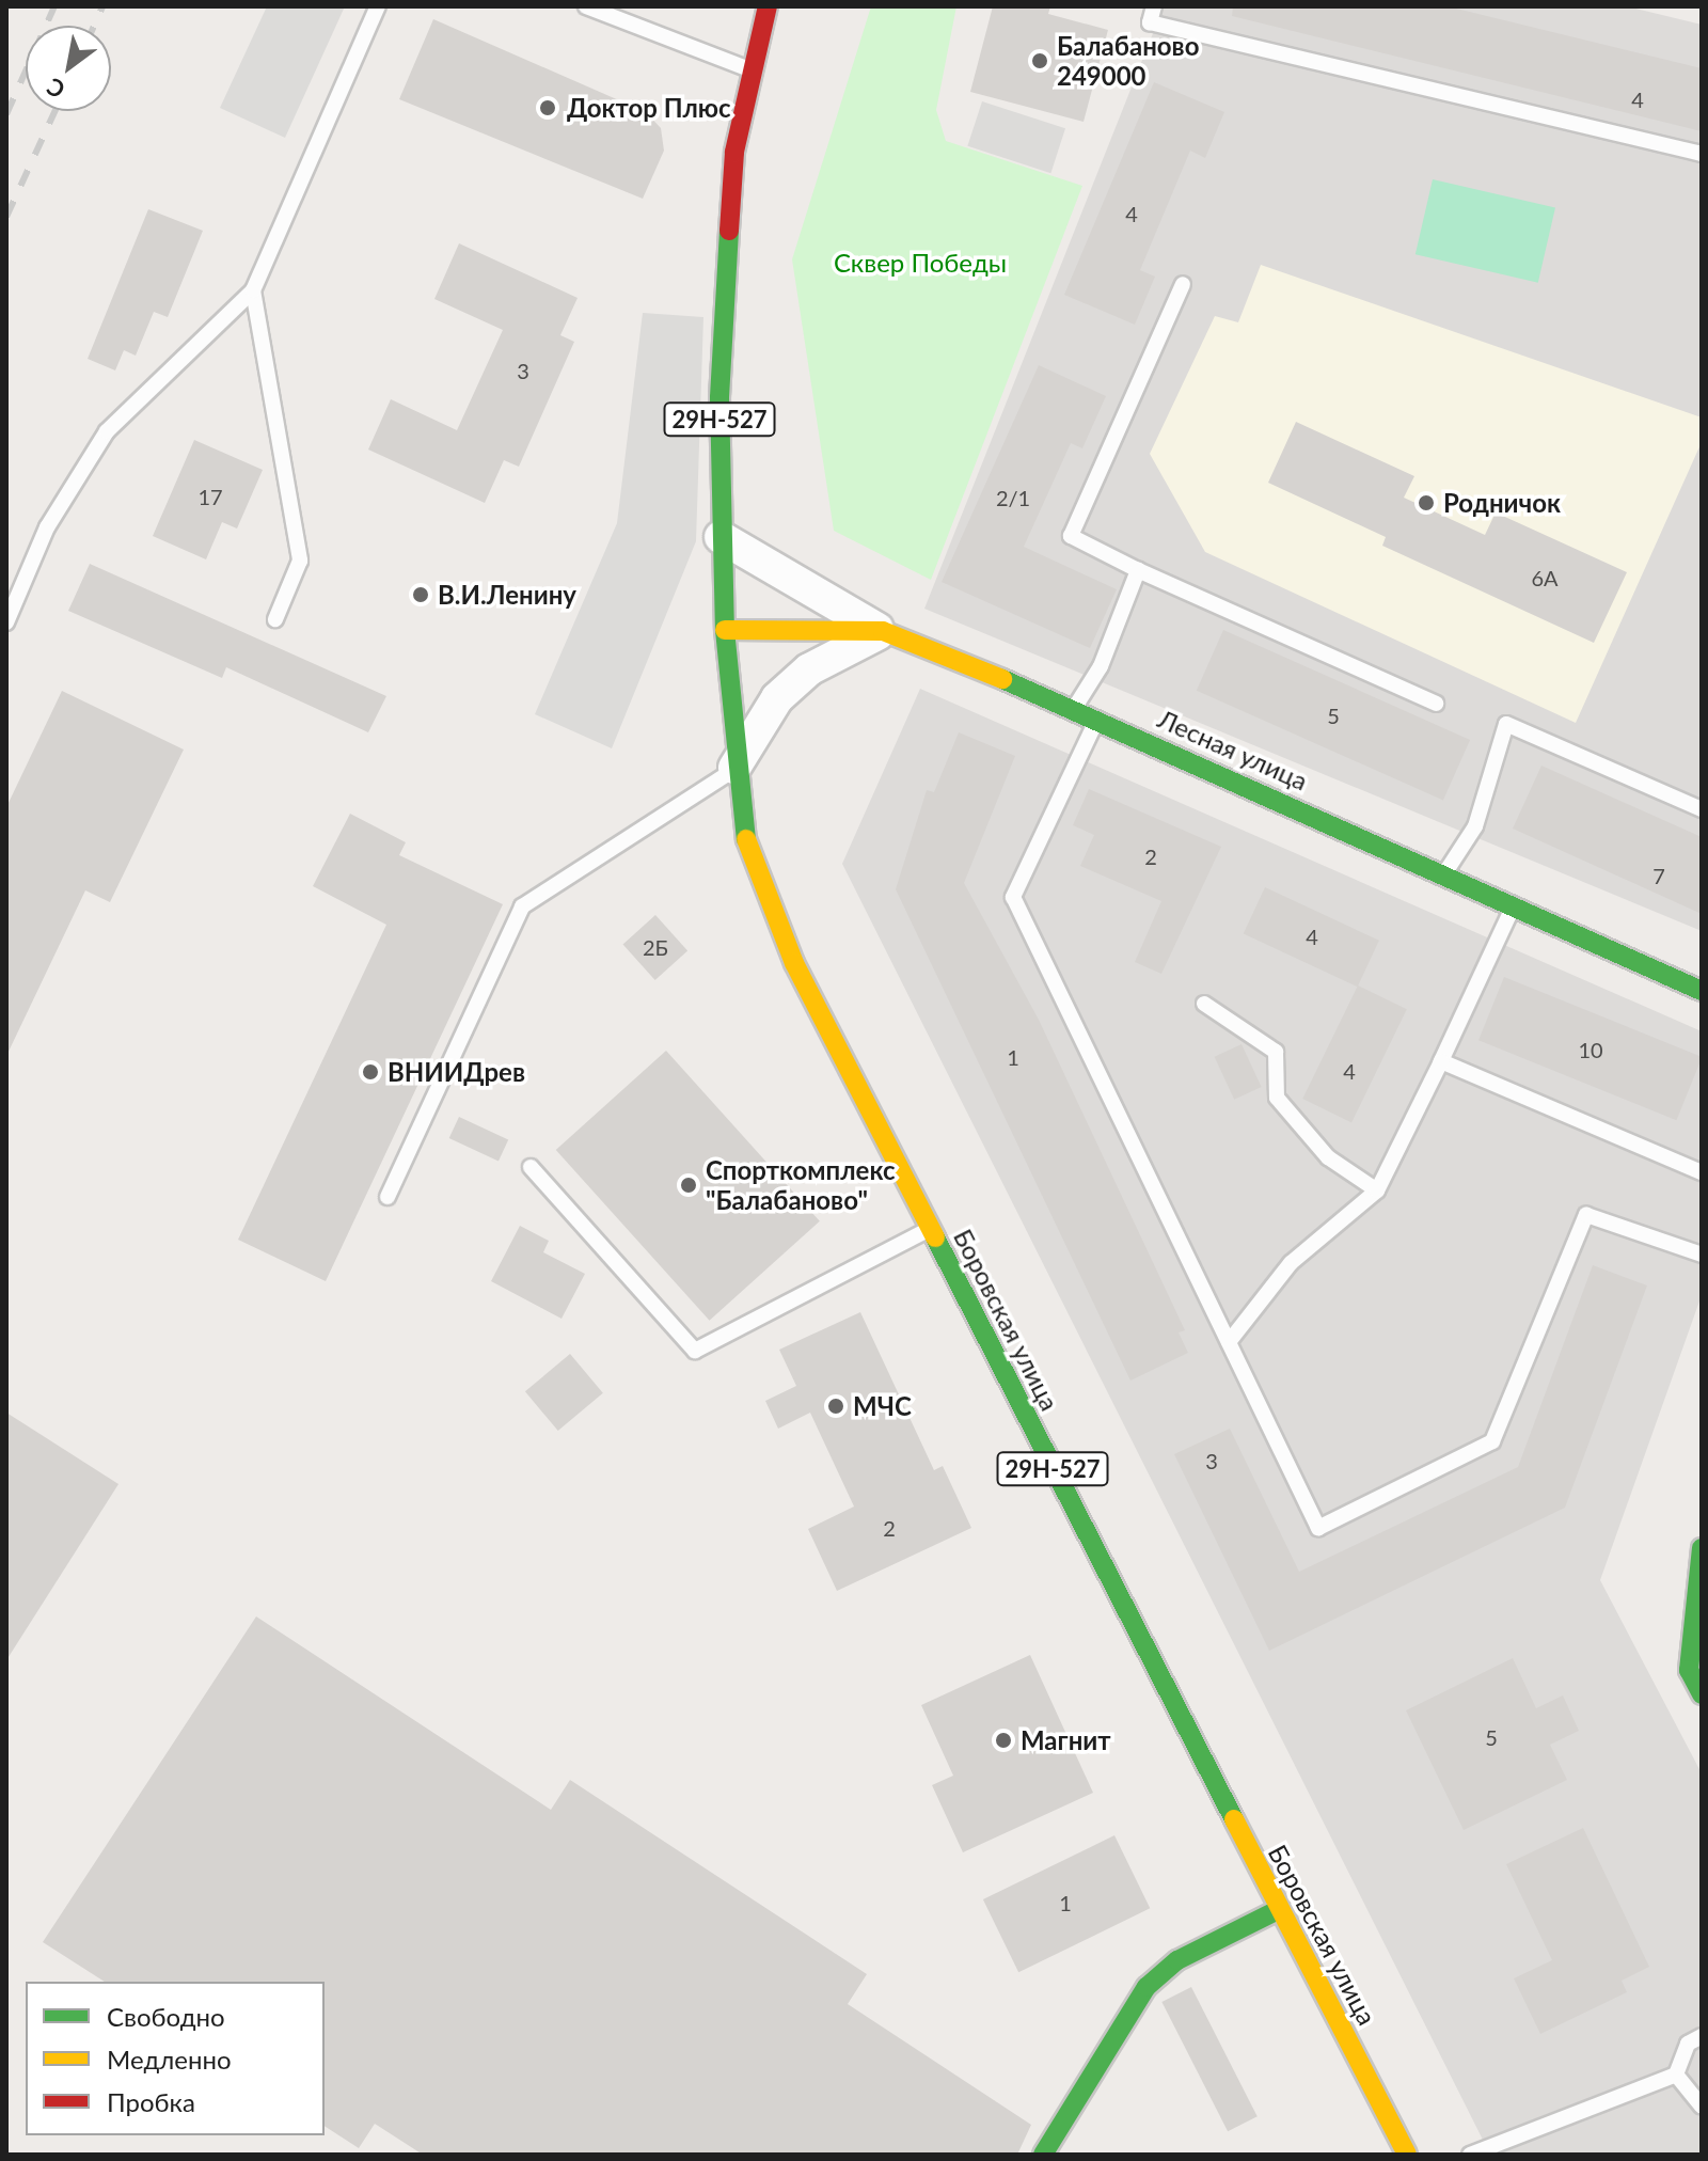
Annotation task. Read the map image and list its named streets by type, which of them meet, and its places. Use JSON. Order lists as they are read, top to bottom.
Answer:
{
  "streets": {
    "main road": ["29Н-527", "Лесная улица", "Боровская улица"]
  },
  "crossings": [
    ["29Н-527", "Лесная улица"],
    ["29Н-527", "Боровская улица"]
  ],
  "parks": ["Сквер Победы"],
  "places": [
    "Балабаново 249000",
    "Доктор Плюс",
    "Родничок",
    "В.И.Ленину",
    "ВНИИДрев",
    "Спорткомплекс \"Балабаново\"",
    "МЧС",
    "Магнит"
  ],
  "house_numbers": [
    "4",
    "4",
    "3",
    "17",
    "2/1",
    "6А",
    "5",
    "2",
    "7",
    "4",
    "2Б",
    "10",
    "1",
    "4",
    "3",
    "2",
    "5",
    "1"
  ],
  "legend": ["Свободно", "Медленно", "Пробка"],
  "north": "bottom left"
}
